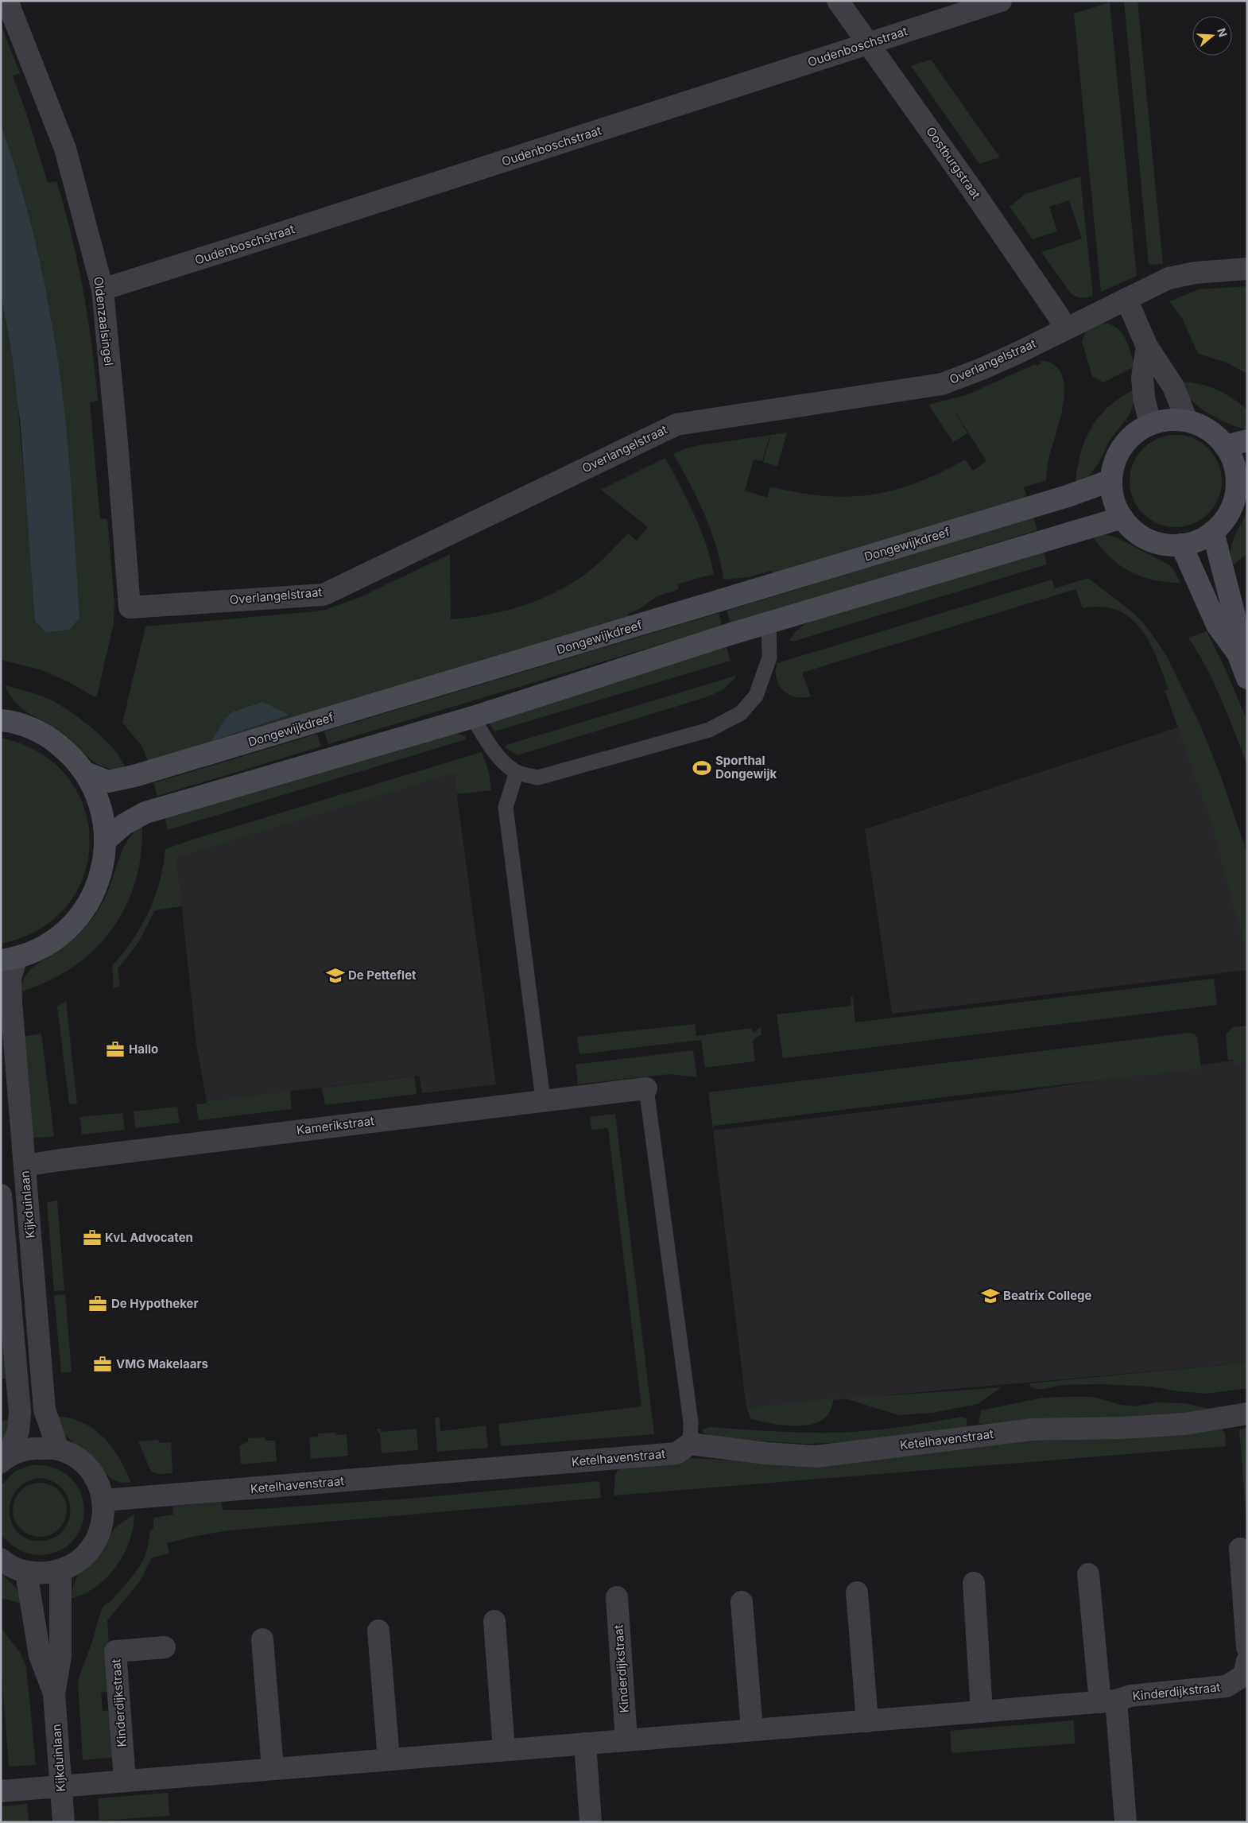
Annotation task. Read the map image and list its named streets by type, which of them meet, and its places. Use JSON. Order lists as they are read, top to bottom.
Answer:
{
  "streets": {
    "street": [
      "Oudenboschstraat",
      "Oostburgstraat",
      "Oldenzaalsingel",
      "Overlangelstraat",
      "Dongewijkdreef",
      "Kamerikstraat",
      "Kijkduinlaan",
      "Ketelhavenstraat",
      "Kinderdijkstraat"
    ]
  },
  "crossings": [
    ["Oudenboschstraat", "Oostburgstraat"],
    ["Oudenboschstraat", "Oldenzaalsingel"],
    ["Oostburgstraat", "Overlangelstraat"],
    ["Oldenzaalsingel", "Overlangelstraat"],
    ["Kamerikstraat", "Kijkduinlaan"],
    ["Kijkduinlaan", "Kinderdijkstraat"]
  ],
  "places": {
    "sports": ["Sporthal Dongewijk"],
    "school or university": ["De Petteflet", "Beatrix College"],
    "office": [
      "Hallo",
      "KvL Advocaten",
      "De Hypotheker",
      "VMG Makelaars"
    ]
  },
  "north": "right"
}
